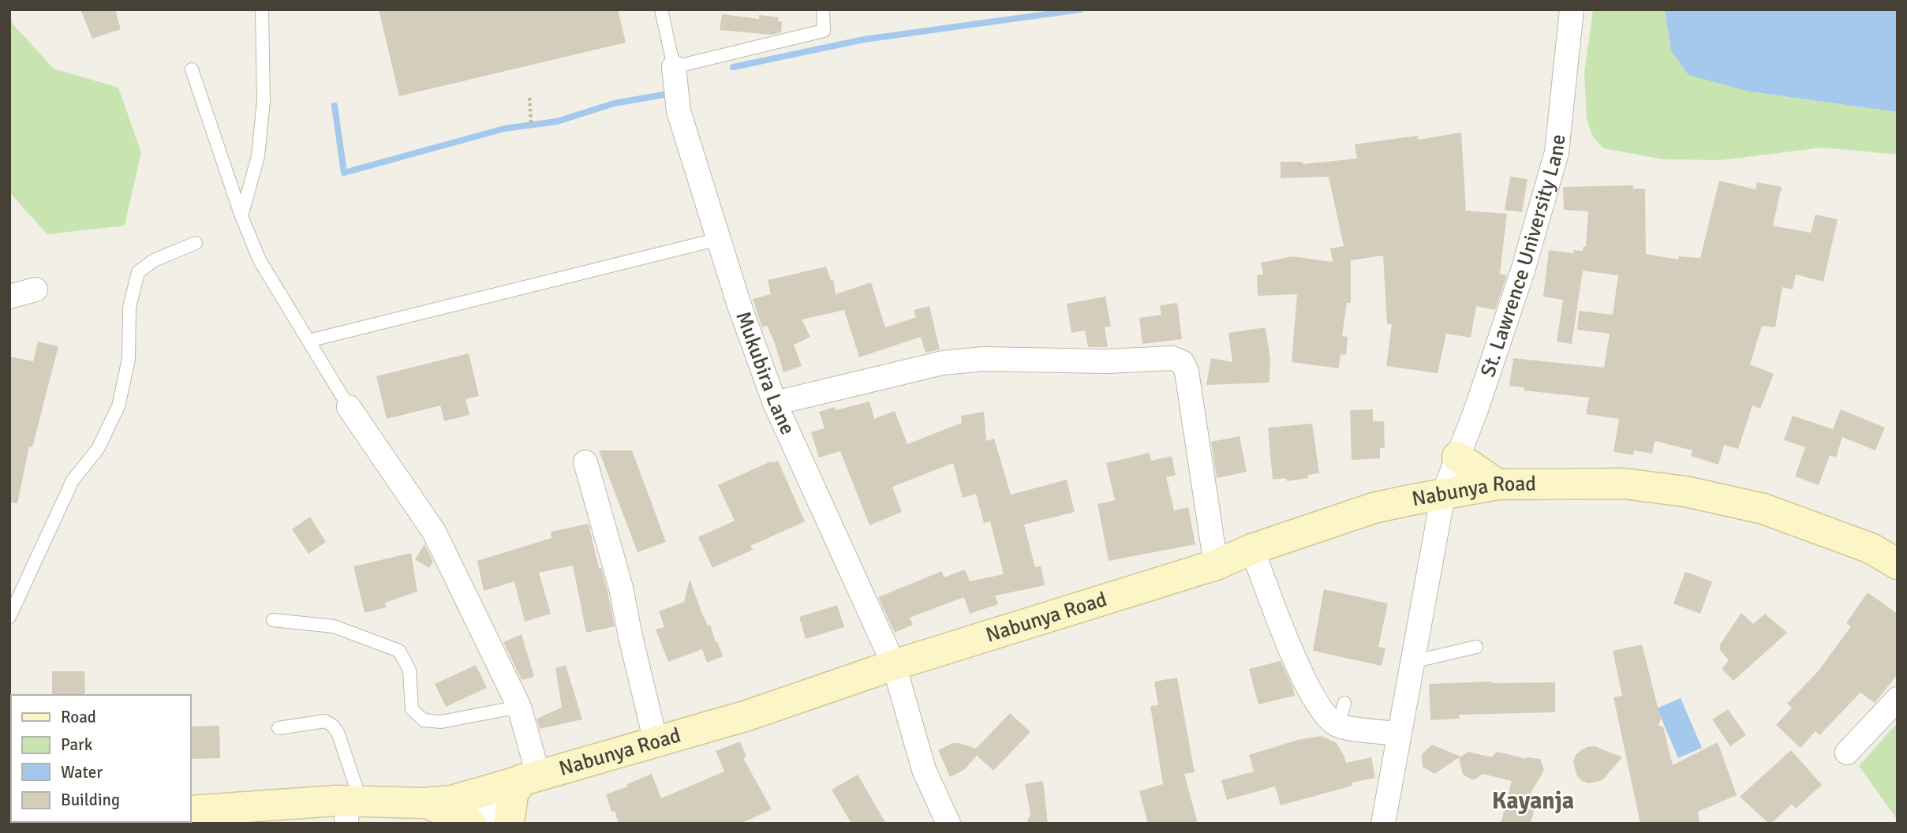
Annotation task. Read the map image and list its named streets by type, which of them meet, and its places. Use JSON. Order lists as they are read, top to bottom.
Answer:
{
  "streets": {
    "main road": ["Nabunya Road"],
    "street": ["St. Lawrence University Lane", "Mukubira Lane"]
  },
  "crossings": [
    ["St. Lawrence University Lane", "Nabunya Road"],
    ["Mukubira Lane", "Nabunya Road"]
  ],
  "districts": ["Kayanja"],
  "legend": [
    "Road",
    "Park",
    "Water",
    "Building"
  ]
}
